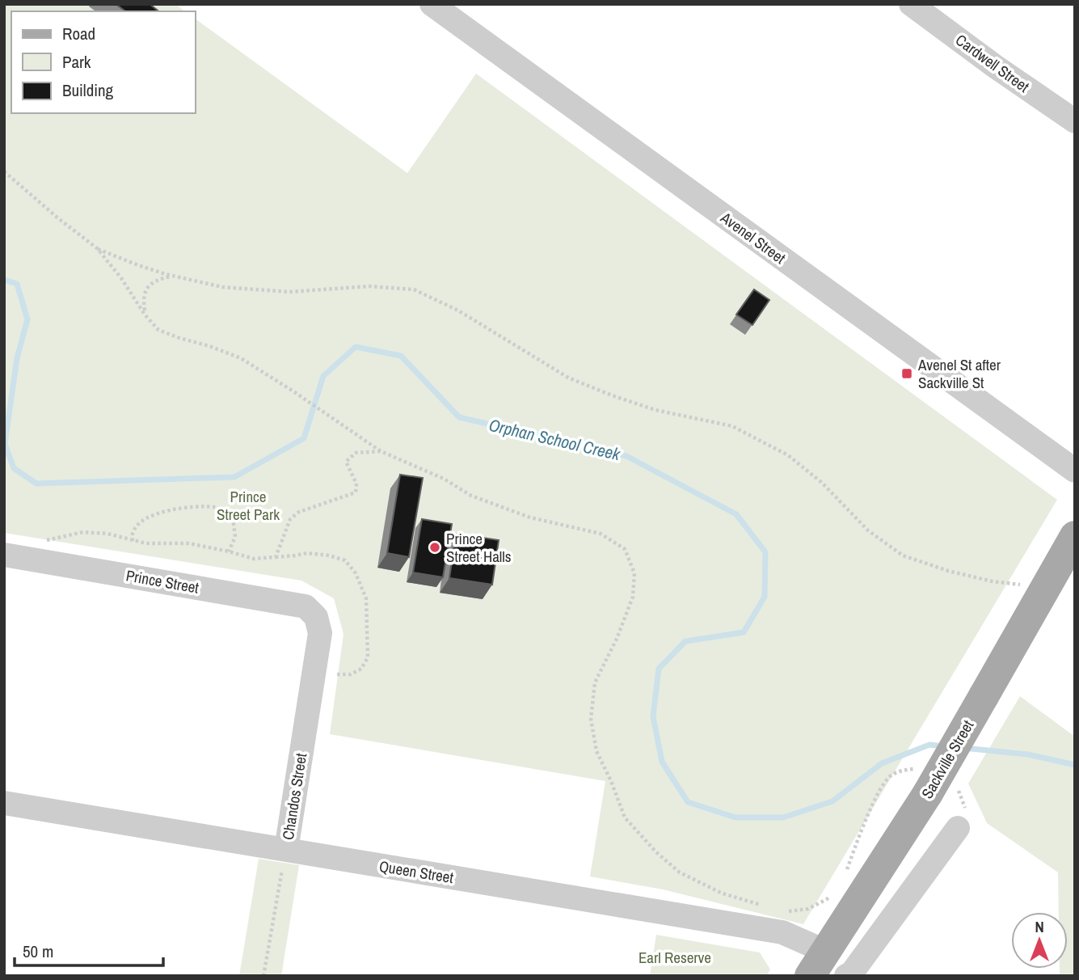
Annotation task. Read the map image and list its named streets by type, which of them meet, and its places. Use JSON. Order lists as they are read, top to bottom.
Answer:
{
  "streets": {
    "main road": ["Sackville Street"],
    "street": [
      "Cardwell Street",
      "Avenel Street",
      "Prince Street",
      "Chandos Street",
      "Queen Street"
    ]
  },
  "crossings": [
    ["Prince Street", "Chandos Street"],
    ["Sackville Street", "Queen Street"],
    ["Chandos Street", "Queen Street"]
  ],
  "water": ["Orphan School Creek"],
  "parks": ["Prince Street Park", "Earl Reserve"],
  "places": {
    "transit": ["Avenel St after Sackville St"],
    "other": ["Prince Street Halls"]
  },
  "legend": ["Road", "Park", "Building"],
  "scale_bar": "50 m",
  "north": "top"
}
